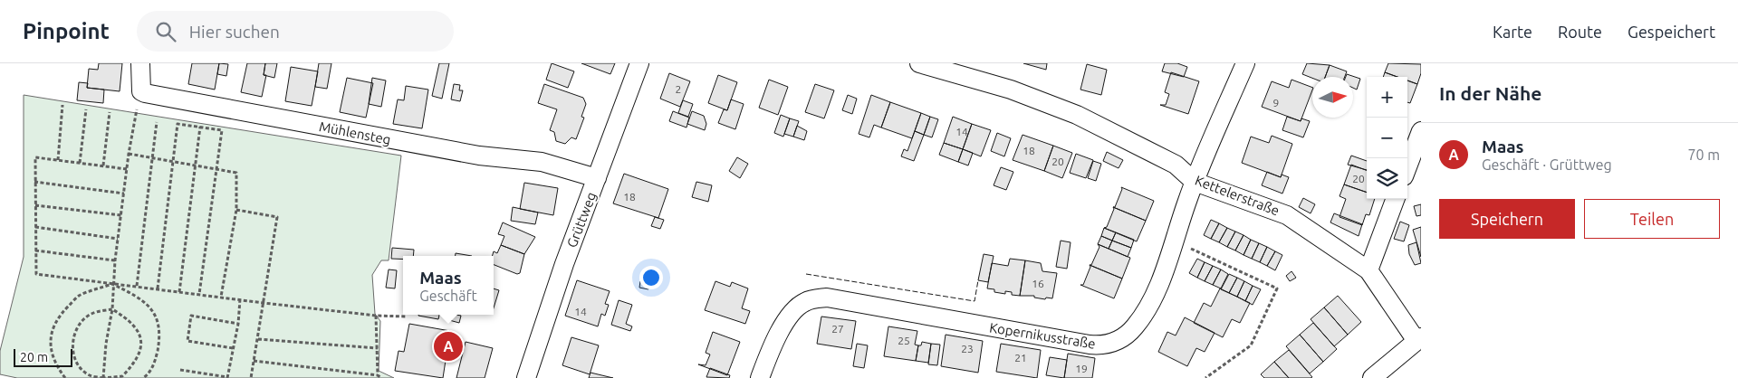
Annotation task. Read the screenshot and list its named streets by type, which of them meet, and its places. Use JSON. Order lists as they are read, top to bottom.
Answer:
{
  "streets": {
    "street": [
      "Mühlensteg",
      "Kettelerstraße",
      "Grüttweg",
      "Kopernikusstraße"
    ]
  },
  "crossings": [
    ["Mühlensteg", "Grüttweg"],
    ["Kettelerstraße", "Kopernikusstraße"]
  ],
  "house_numbers": [
    "2",
    "9",
    "14",
    "18",
    "20",
    "20",
    "18",
    "16",
    "14",
    "27",
    "25",
    "23",
    "21",
    "19"
  ],
  "scale_bar": "20 m",
  "north": "right",
  "page": {
    "header": "Pinpoint",
    "search": "Hier suchen",
    "nav": ["Karte", "Route", "Gespeichert"],
    "heading": "In der Nähe",
    "map_buttons": ["+", "−"],
    "list": [
      {
        "mark": "A",
        "name": "Maas",
        "note": "Geschäft · Grüttweg",
        "value": "70 m"
      }
    ],
    "buttons": ["Speichern", "Teilen"],
    "popup": ["Maas", "Geschäft"],
    "pins": "A",
    "scale": "20 m"
  }
}
